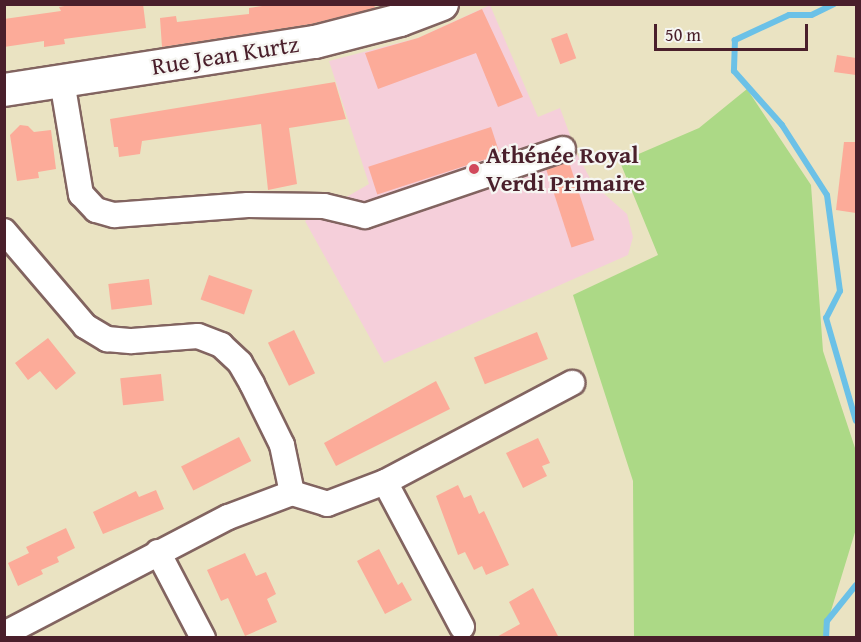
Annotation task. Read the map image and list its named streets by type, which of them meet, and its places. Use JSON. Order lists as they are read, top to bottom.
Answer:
{
  "streets": {
    "main road": ["Rue Jean Kurtz"]
  },
  "places": ["Athénée Royal Verdi Primaire"],
  "scale_bar": "50 m"
}
